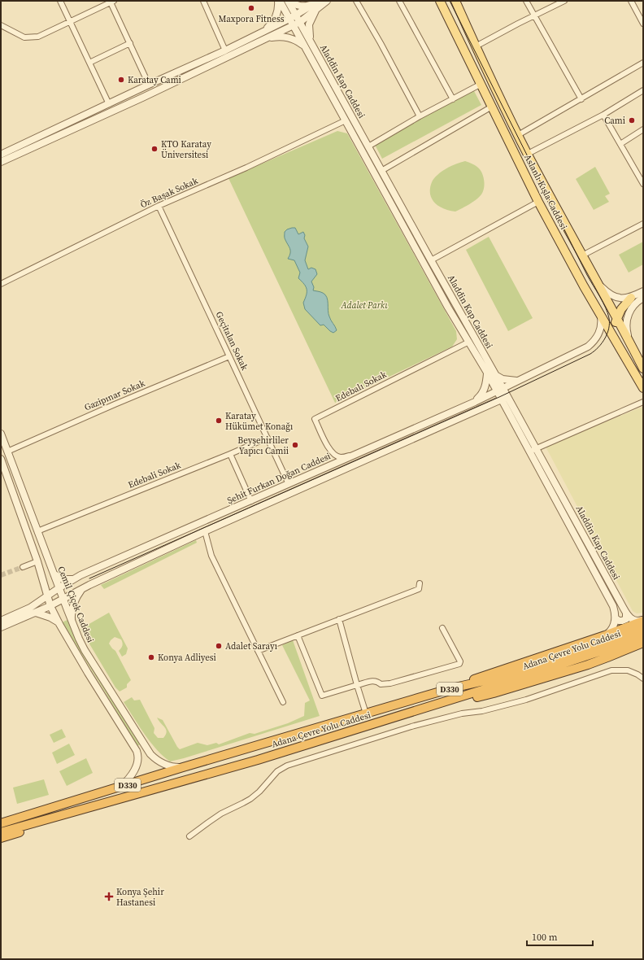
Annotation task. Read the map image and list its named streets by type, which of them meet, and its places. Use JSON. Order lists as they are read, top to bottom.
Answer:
{
  "streets": {
    "highway": ["Adana Çevre Yolu Caddesi", "D330"],
    "main road": ["Aslanlı Kışla Caddesi"],
    "street": [
      "Aladdin Kap Caddesi",
      "Öz Başak Sokak",
      "Geçitalan Sokak",
      "Edebalı Sokak",
      "Gazipınar Sokak",
      "Edebali Sokak",
      "Şehit Furkan Doğan Caddesi",
      "Cemil Çiçek Caddesi"
    ]
  },
  "crossings": [
    ["Aladdin Kap Caddesi", "Öz Başak Sokak"],
    ["Aladdin Kap Caddesi", "Edebalı Sokak"],
    ["Aladdin Kap Caddesi", "Şehit Furkan Doğan Caddesi"],
    ["Aslanlı Kışla Caddesi", "Şehit Furkan Doğan Caddesi"],
    ["Öz Başak Sokak", "Geçitalan Sokak"],
    ["Geçitalan Sokak", "Gazipınar Sokak"],
    ["Geçitalan Sokak", "Edebali Sokak"],
    ["Geçitalan Sokak", "Şehit Furkan Doğan Caddesi"],
    ["Edebalı Sokak", "Şehit Furkan Doğan Caddesi"],
    ["Gazipınar Sokak", "Cemil Çiçek Caddesi"],
    ["Edebali Sokak", "Cemil Çiçek Caddesi"],
    ["Şehit Furkan Doğan Caddesi", "Cemil Çiçek Caddesi"],
    ["Cemil Çiçek Caddesi", "Adana Çevre Yolu Caddesi"]
  ],
  "parks": ["Adalet Parkı"],
  "places": {
    "other": [
      "Maxpora Fitness",
      "Karatay Cami",
      "Cami",
      "KTO Karatay Üniversitesi",
      "Karatay Hükümet Konağı",
      "Beyşehirliler Yapıcı Camii",
      "Adalet Sarayı",
      "Konya Adliyesi"
    ],
    "health": ["Konya Şehir Hastanesi"]
  },
  "scale_bar": "100 m"
}
